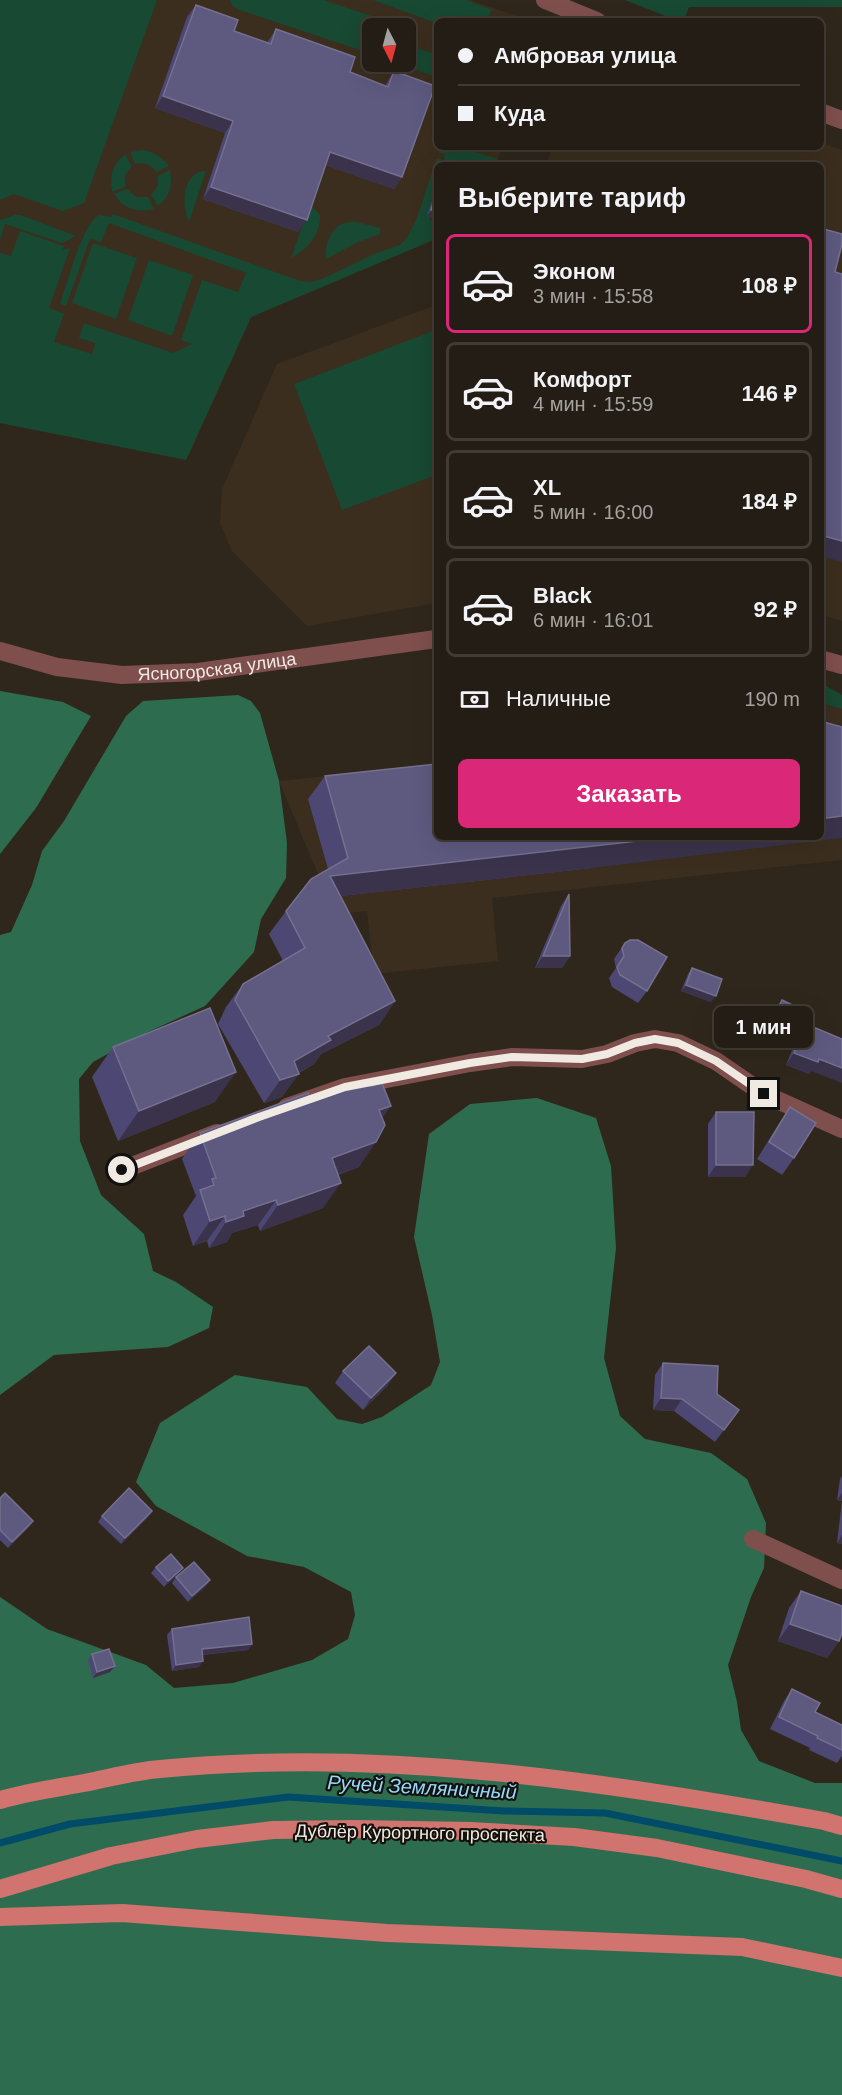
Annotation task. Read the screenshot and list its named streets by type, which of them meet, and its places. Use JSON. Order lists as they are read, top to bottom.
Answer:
{
  "streets": {
    "main road": ["Дублёр Курортного проспекта"],
    "street": ["Ясногорская улица"]
  },
  "water": ["Ручей Земляничный"],
  "north": "bottom",
  "page": {
    "banner": ["Амбровая улица", "Куда"],
    "heading": "Выберите тариф",
    "list": [
      {
        "name": "Эконом",
        "note": "3 мин · 15:58",
        "value": "108 ₽"
      },
      {
        "name": "Комфорт",
        "note": "4 мин · 15:59",
        "value": "146 ₽"
      },
      {
        "name": "XL",
        "note": "5 мин · 16:00",
        "value": "184 ₽"
      },
      {
        "name": "Black",
        "note": "6 мин · 16:01",
        "value": "92 ₽"
      }
    ],
    "pay": ["Наличные", "190 m"],
    "buttons": "Заказать",
    "bubble": "1 мин"
  }
}
